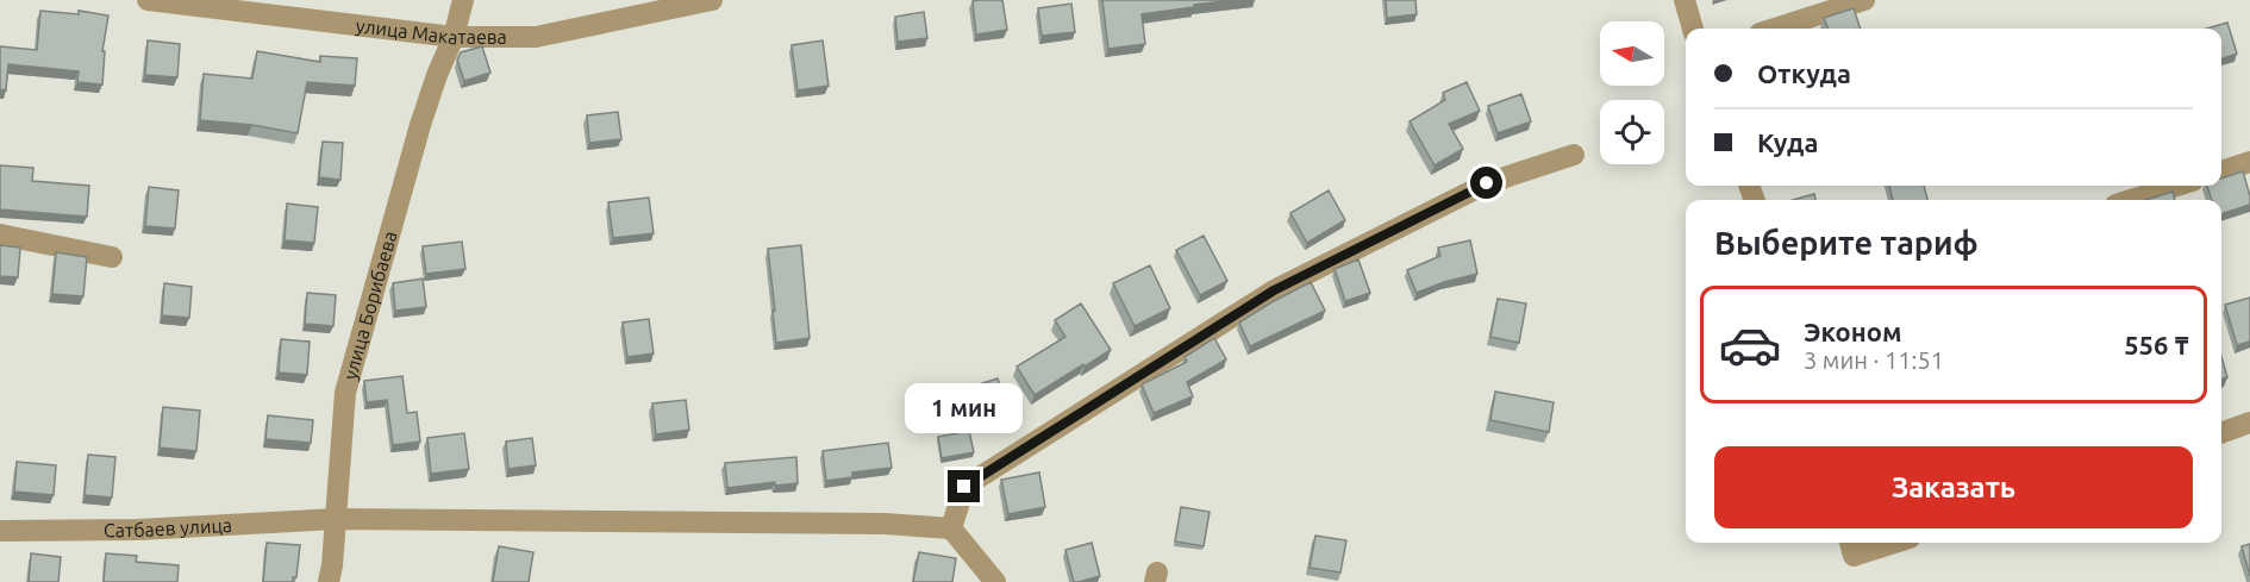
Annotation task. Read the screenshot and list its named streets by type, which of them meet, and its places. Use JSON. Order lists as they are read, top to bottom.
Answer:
{
  "streets": {
    "street": ["улица Макатаева", "улица Борибаева", "Сатбаев улица"]
  },
  "crossings": [
    ["улица Макатаева", "улица Борибаева"],
    ["улица Борибаева", "Сатбаев улица"]
  ],
  "north": "left",
  "page": {
    "banner": ["Откуда", "Куда"],
    "heading": "Выберите тариф",
    "list": [
      {
        "name": "Эконом",
        "note": "3 мин · 11:51",
        "value": "556 ₸"
      }
    ],
    "bubble": "1 мин",
    "buttons": "Заказать"
  }
}
